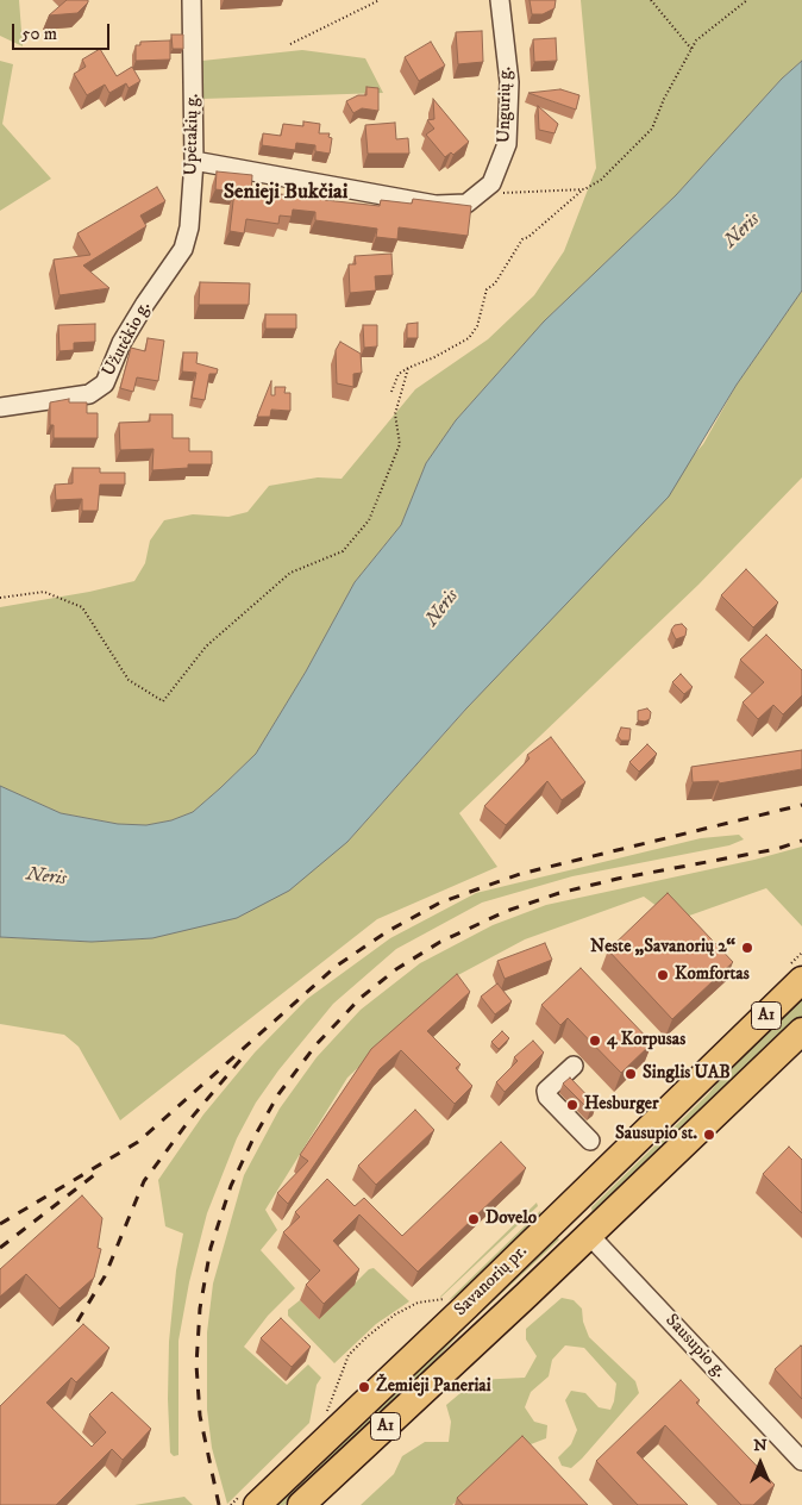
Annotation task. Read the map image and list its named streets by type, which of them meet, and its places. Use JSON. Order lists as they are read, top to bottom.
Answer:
{
  "streets": {
    "highway": ["A1", "Savanorių pr."],
    "street": [
      "Ungurių g.",
      "Upėtakių g.",
      "Užutėkio g.",
      "Sausupio g."
    ]
  },
  "crossings": [
    ["Ungurių g.", "Upėtakių g."],
    ["Upėtakių g.", "Užutėkio g."],
    ["Savanorių pr.", "Sausupio g."]
  ],
  "districts": ["Senieji Bukčiai"],
  "water": ["Neris"],
  "places": [
    "Neste „Savanorių 2“",
    "Komfortas",
    "4 Korpusas",
    "Singlis UAB",
    "Hesburger",
    "Sausupio st.",
    "Dovelo",
    "Žemieji Paneriai"
  ],
  "scale_bar": "50 m",
  "north": "top"
}
